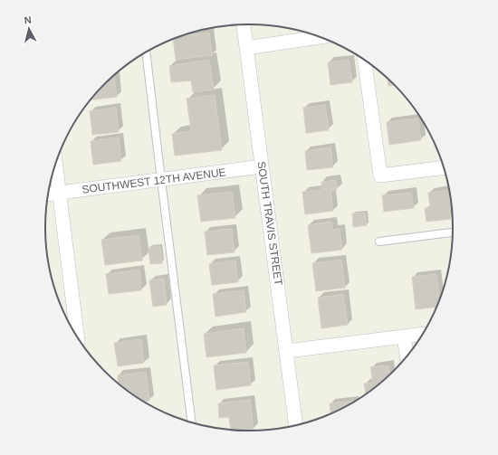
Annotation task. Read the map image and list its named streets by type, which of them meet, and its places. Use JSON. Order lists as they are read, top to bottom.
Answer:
{
  "streets": {
    "street": ["SOUTHWEST 12TH AVENUE", "SOUTH TRAVIS STREET"]
  },
  "crossings": [
    ["SOUTHWEST 12TH AVENUE", "SOUTH TRAVIS STREET"]
  ],
  "north": "top"
}
